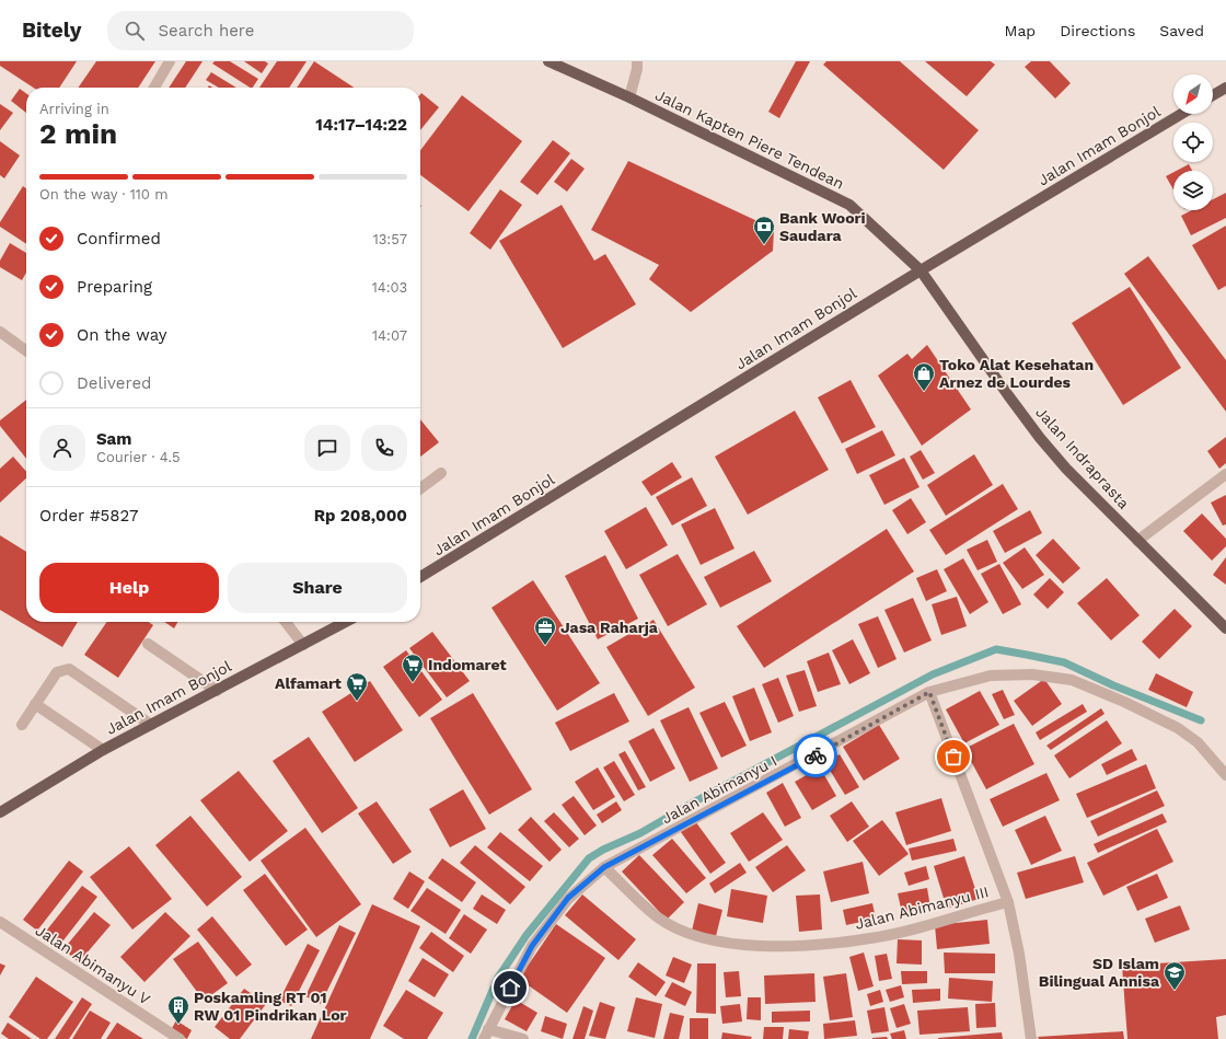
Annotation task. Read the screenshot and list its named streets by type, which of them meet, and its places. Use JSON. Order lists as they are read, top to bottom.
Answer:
{
  "streets": {
    "main road": ["Jalan Kapten Piere Tendean", "Jalan Imam Bonjol", "Jalan Indraprasta"],
    "street": ["Jalan Abimanyu I", "Jalan Abimanyu III", "Jalan Abimanyu V"]
  },
  "crossings": [
    ["Jalan Kapten Piere Tendean", "Jalan Imam Bonjol"],
    ["Jalan Kapten Piere Tendean", "Jalan Indraprasta"],
    ["Jalan Imam Bonjol", "Jalan Indraprasta"],
    ["Jalan Abimanyu I", "Jalan Abimanyu III"]
  ],
  "places": {
    "bank": ["Bank Woori Saudara"],
    "shop": ["Toko Alat Kesehatan Arnez de Lourdes"],
    "office": ["Jasa Raharja"],
    "supermarket": ["Indomaret", "Alfamart"],
    "school or university": ["SD Islam Bilingual Annisa"],
    "building": ["Poskamling RT 01 RW 01 Pindrikan Lor"]
  },
  "north": "bottom left",
  "page": {
    "header": "Bitely",
    "search": "Search here",
    "nav": ["Map", "Directions", "Saved"],
    "heading": ["2 min", "Arriving in", "14:17–14:22"],
    "panel": [
      "Sam",
      "Courier · 4.5",
      "Order #5827",
      "Rp 208,000"
    ],
    "bar": "On the way · 110 m",
    "list": [
      ["Confirmed", "13:57"],
      ["Preparing", "14:03"],
      ["On the way", "14:07"],
      "Delivered"
    ],
    "buttons": ["Help", "Share"]
  }
}
